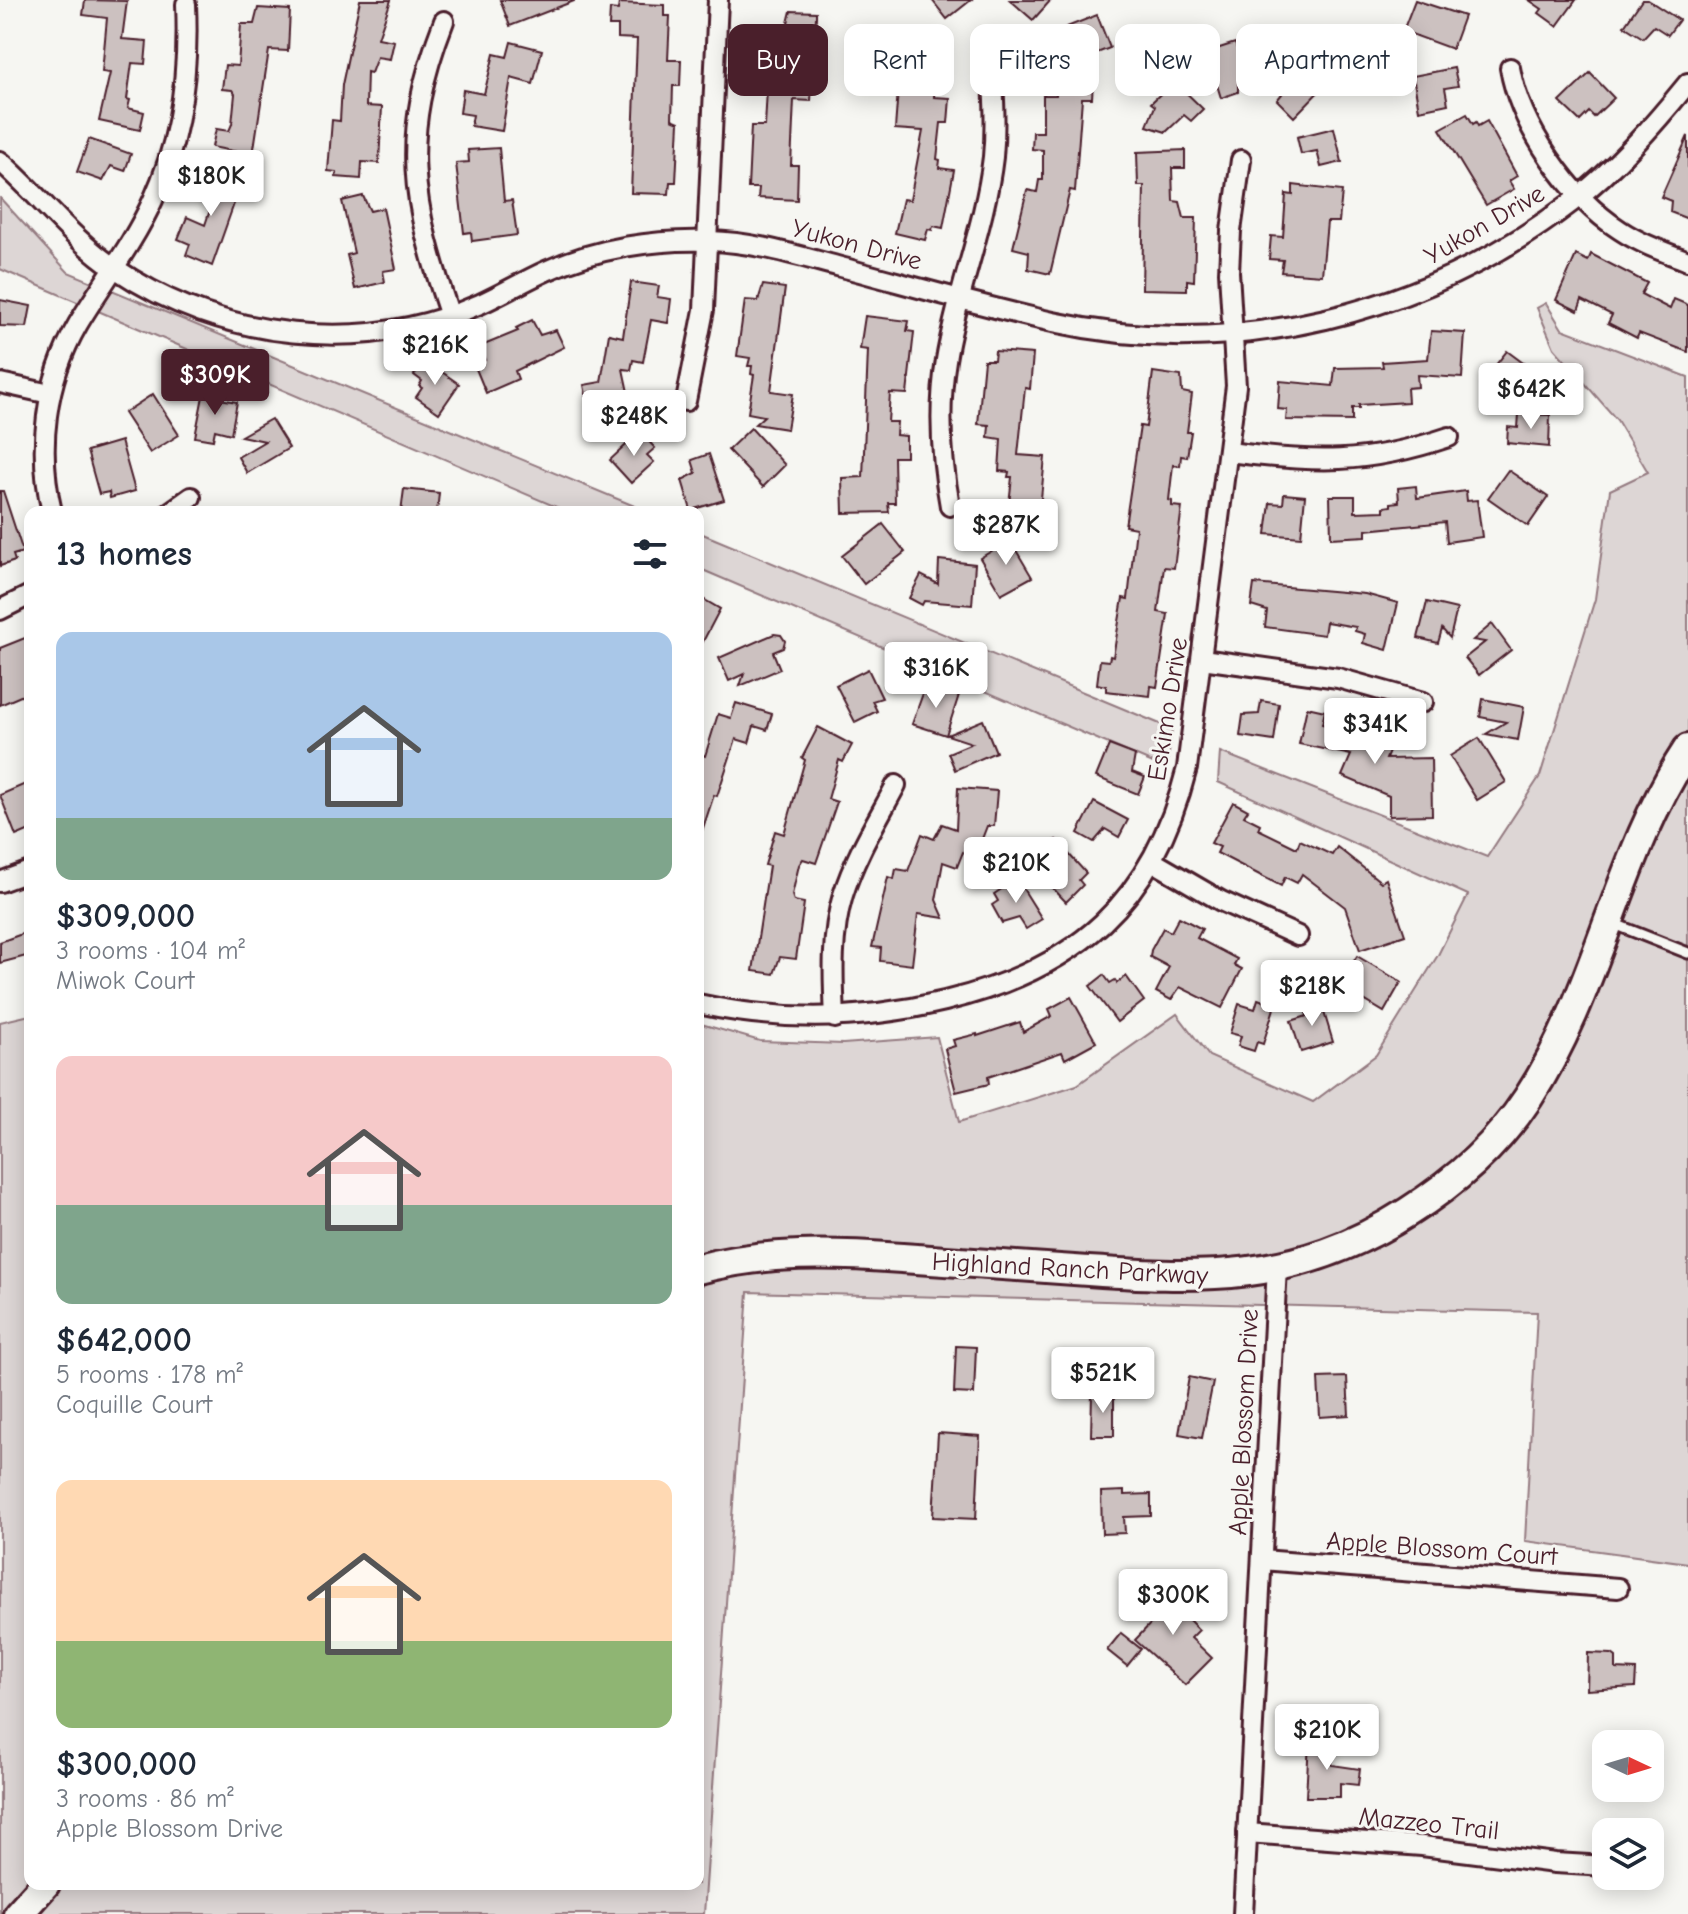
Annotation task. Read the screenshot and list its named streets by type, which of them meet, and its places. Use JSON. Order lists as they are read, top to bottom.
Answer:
{
  "streets": {
    "main road": ["Highland Ranch Parkway"],
    "street": [
      "Yukon Drive",
      "Eskimo Drive",
      "Apple Blossom Drive",
      "Apple Blossom Court",
      "Mazzeo Trail"
    ]
  },
  "crossings": [
    ["Yukon Drive", "Eskimo Drive"],
    ["Highland Ranch Parkway", "Apple Blossom Drive"],
    ["Apple Blossom Drive", "Apple Blossom Court"],
    ["Apple Blossom Drive", "Mazzeo Trail"]
  ],
  "north": "right",
  "page": {
    "chip": [
      "Buy",
      "Rent",
      "Filters",
      "New",
      "Apartment"
    ],
    "price": [
      "$180K",
      "$216K",
      "$309K",
      "$642K",
      "$248K",
      "$287K",
      "$316K",
      "$341K",
      "$210K",
      "$218K",
      "$521K",
      "$300K",
      "$210K"
    ],
    "heading": "13 homes",
    "list": [
      {
        "name": "$309,000",
        "note": "3 rooms · 104 m² · Miwok Court"
      },
      {
        "name": "$642,000",
        "note": "5 rooms · 178 m² · Coquille Court"
      },
      {
        "name": "$300,000",
        "note": "3 rooms · 86 m² · Apple Blossom Drive"
      }
    ]
  }
}
